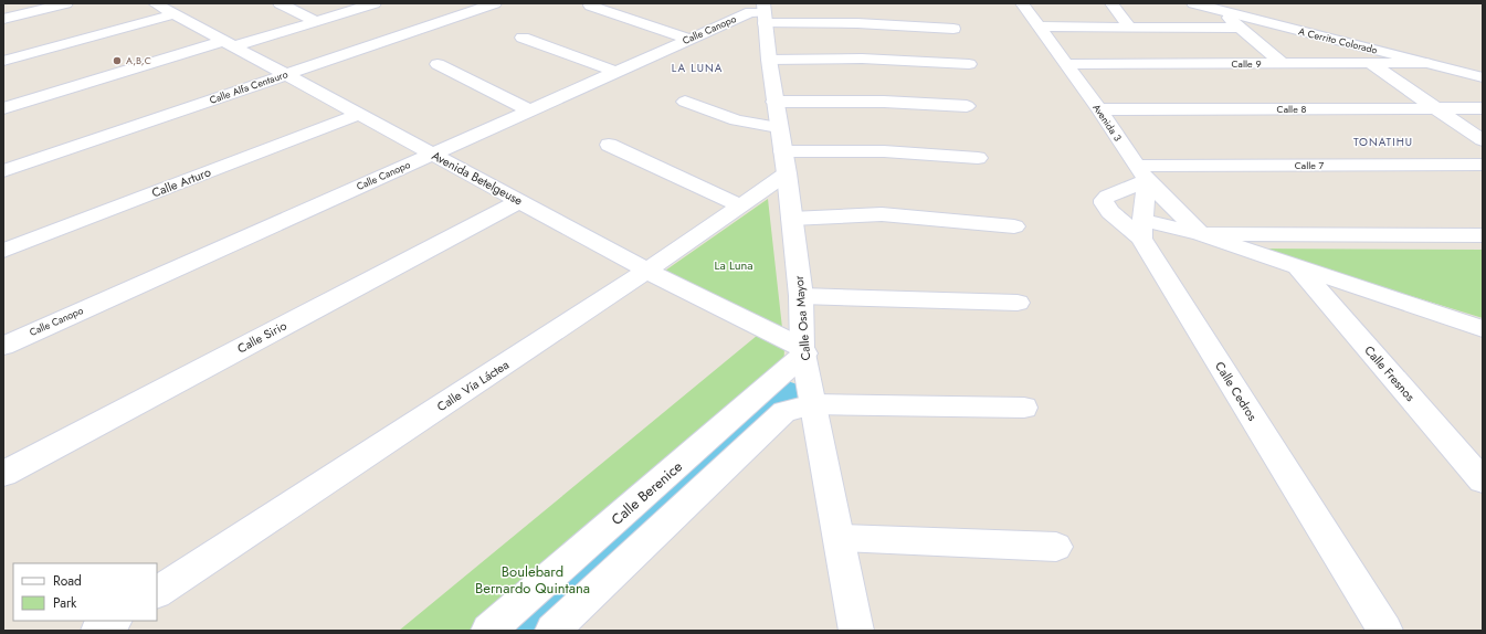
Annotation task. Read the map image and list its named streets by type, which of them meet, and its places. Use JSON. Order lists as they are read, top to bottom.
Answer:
{
  "streets": {
    "street": [
      "Calle Canopo",
      "A Cerrito Colorado",
      "Calle 9",
      "Calle Alfa Centauro",
      "Calle 8",
      "Avenida 3",
      "Calle 7",
      "Avenida Betelgeuse",
      "Calle Arturo",
      "Calle Osa Mayor",
      "Calle Sirio",
      "Calle Fresnos",
      "Calle Vía Láctea",
      "Calle Cedros",
      "Calle Berenice"
    ]
  },
  "crossings": [
    ["Calle Canopo", "Avenida Betelgeuse"],
    ["Calle Canopo", "Calle Osa Mayor"],
    ["A Cerrito Colorado", "Calle 9"],
    ["Calle 9", "Avenida 3"],
    ["Calle Alfa Centauro", "Avenida Betelgeuse"],
    ["Calle 8", "Avenida 3"],
    ["Avenida 3", "Calle 7"],
    ["Avenida 3", "Calle Cedros"],
    ["Calle 7", "Calle Cedros"],
    ["Avenida Betelgeuse", "Calle Arturo"],
    ["Avenida Betelgeuse", "Calle Osa Mayor"],
    ["Avenida Betelgeuse", "Calle Sirio"],
    ["Avenida Betelgeuse", "Calle Vía Láctea"],
    ["Avenida Betelgeuse", "Calle Berenice"],
    ["Calle Osa Mayor", "Calle Vía Láctea"],
    ["Calle Osa Mayor", "Calle Berenice"]
  ],
  "districts": ["LA LUNA", "TONATIHU"],
  "parks": ["La Luna", "Boulebard Bernardo Quintana"],
  "places": ["A,B,C"],
  "legend": ["Road", "Park"]
}
